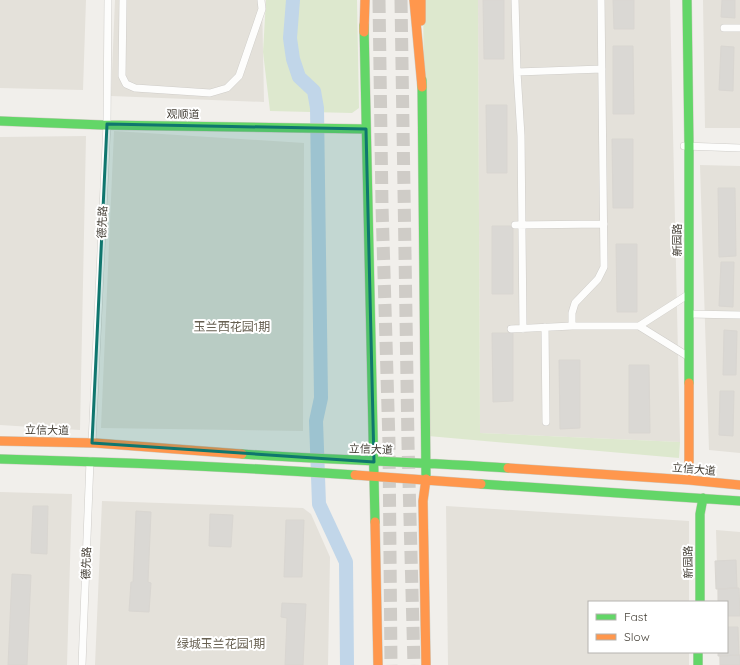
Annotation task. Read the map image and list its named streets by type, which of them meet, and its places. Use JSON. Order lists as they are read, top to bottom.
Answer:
{
  "streets": {
    "main road": ["观顺道", "新园路", "立信大道"],
    "street": ["德先路"]
  },
  "crossings": [
    ["观顺道", "德先路"],
    ["德先路", "立信大道"],
    ["新园路", "立信大道"]
  ],
  "districts": ["玉兰西花园1期", "绿城玉兰花园1期"],
  "legend": ["Fast", "Slow"]
}
